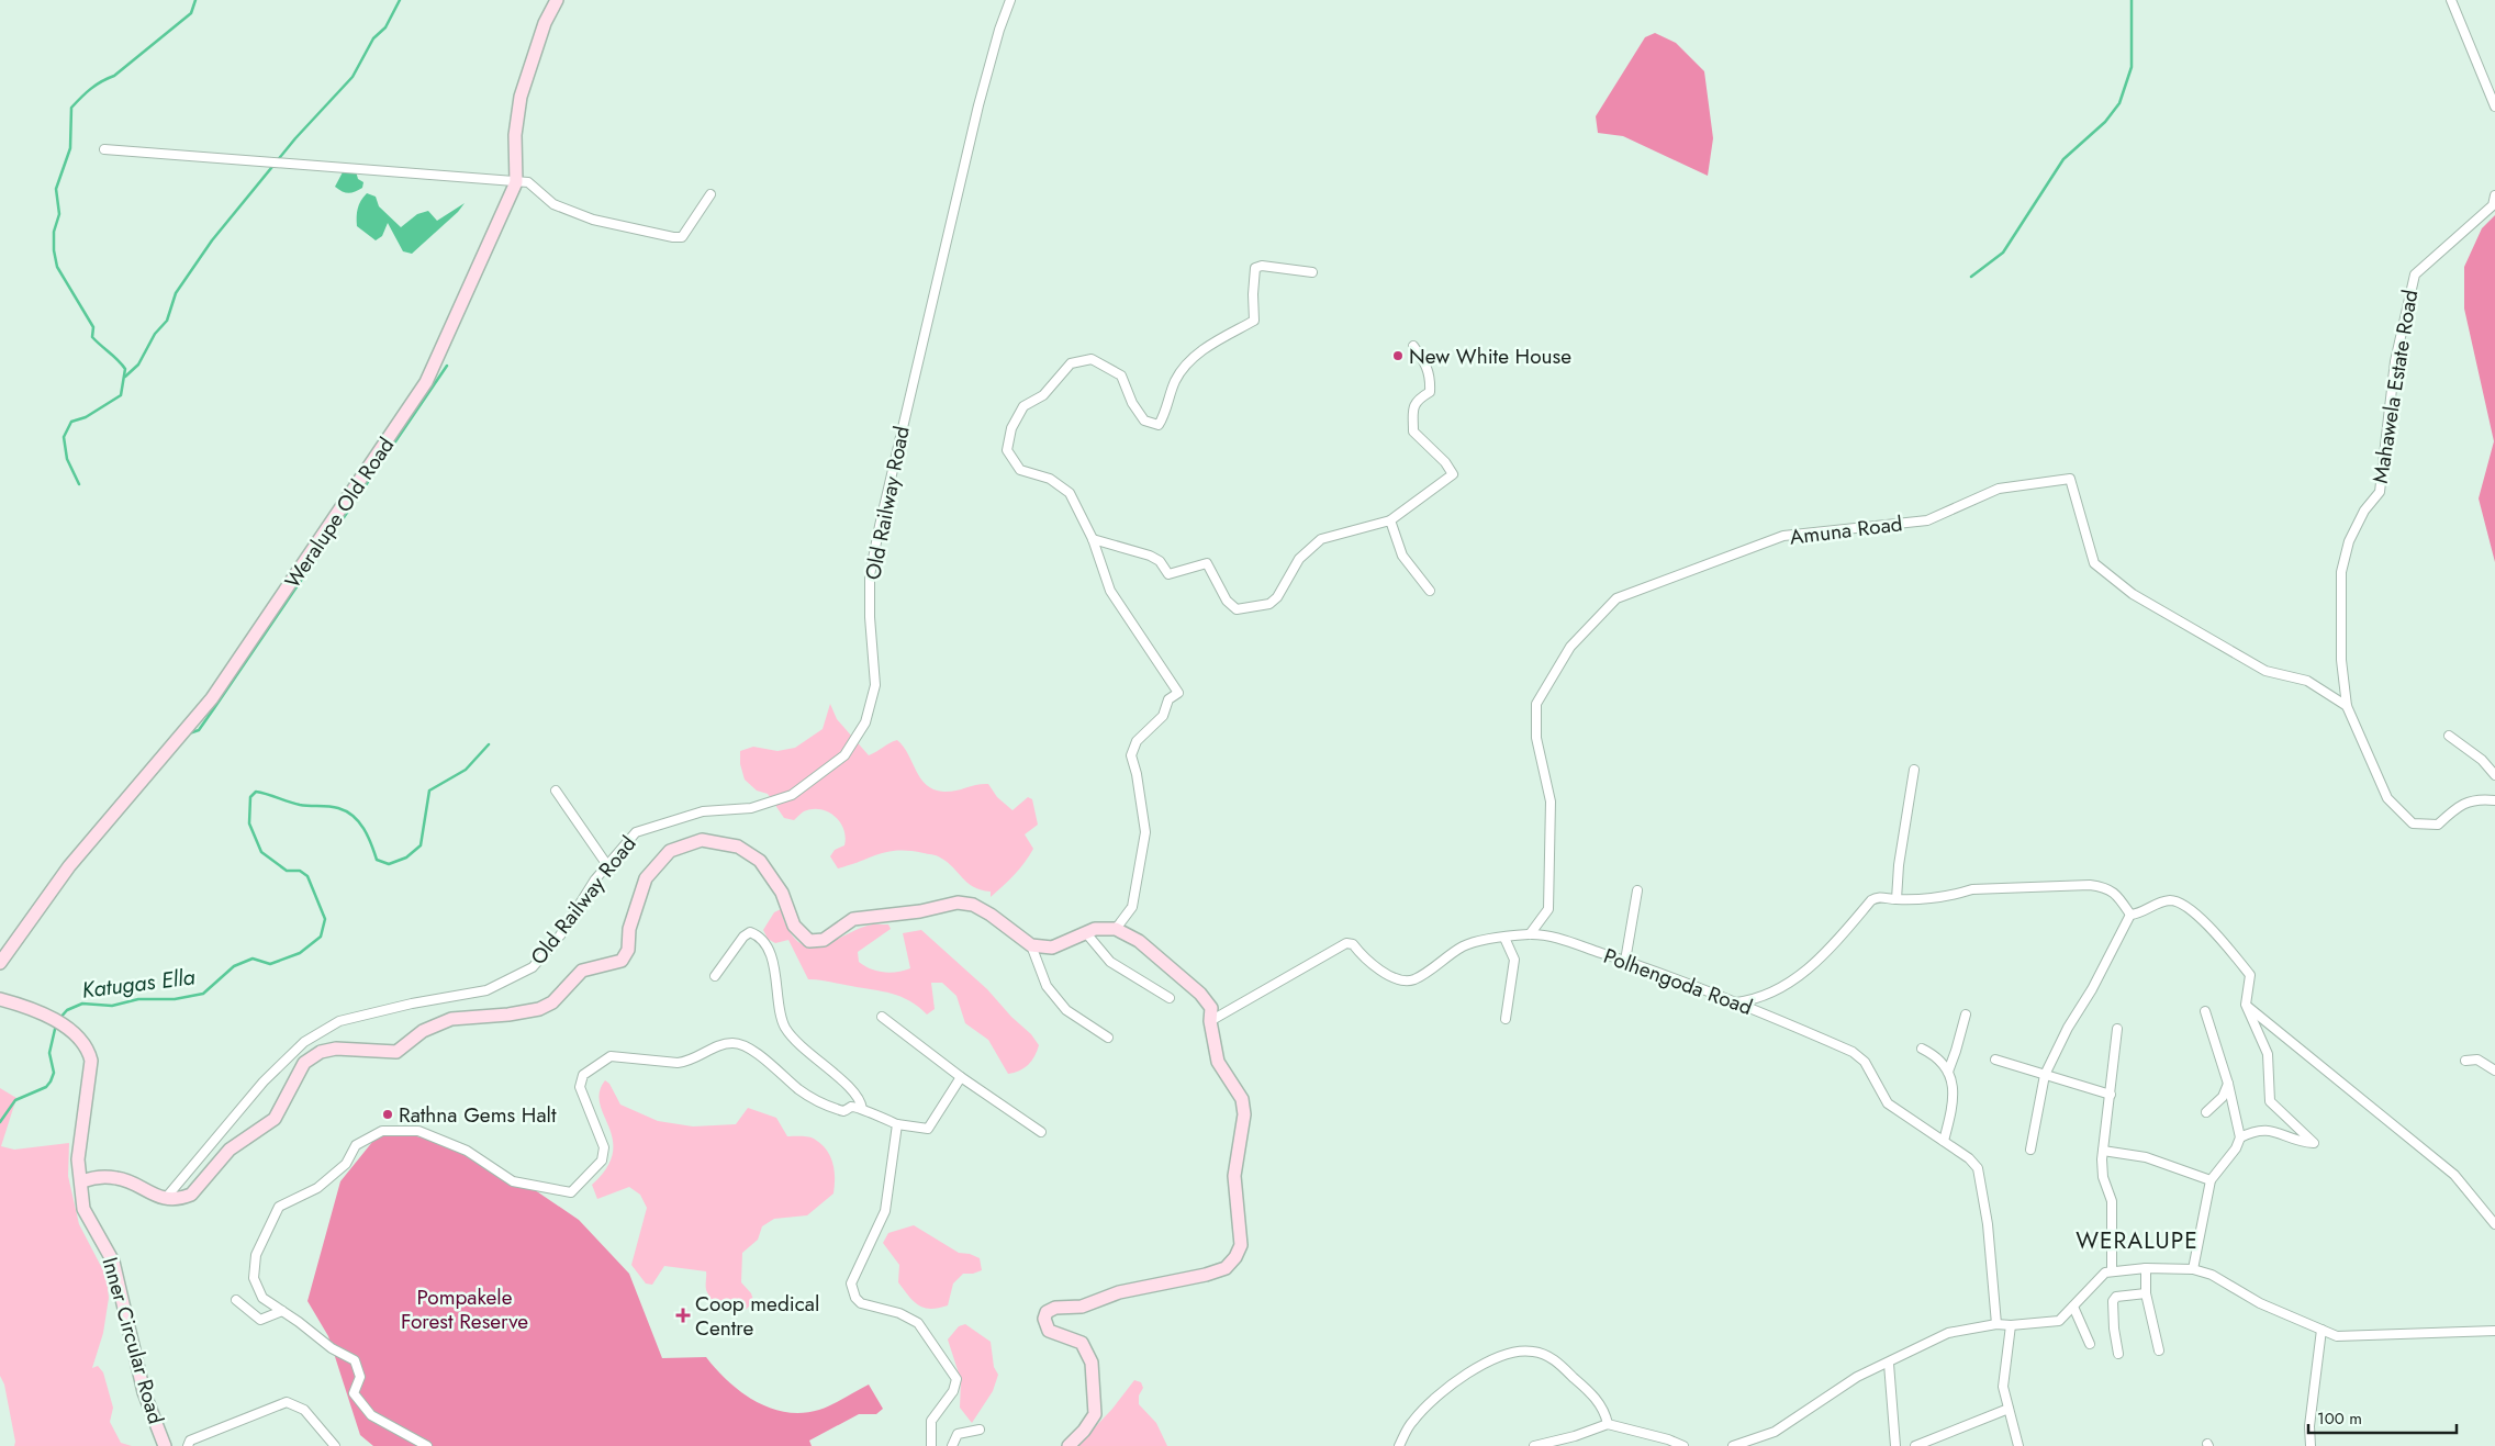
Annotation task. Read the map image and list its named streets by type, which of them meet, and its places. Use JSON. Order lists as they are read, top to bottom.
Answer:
{
  "streets": {
    "street": [
      "Mahawela Estate Road",
      "Old Railway Road",
      "Weralupe Old Road",
      "Amuna Road",
      "Polhengoda Road",
      "Inner Circular Road"
    ]
  },
  "crossings": [
    ["Mahawela Estate Road", "Amuna Road"],
    ["Amuna Road", "Polhengoda Road"]
  ],
  "districts": ["WERALUPE"],
  "water": ["Katugas Ella"],
  "parks": ["Pompakele Forest Reserve"],
  "places": {
    "other": ["New White House", "Rathna Gems Halt"],
    "health": ["Coop medical Centre"]
  },
  "scale_bar": "100 m"
}
